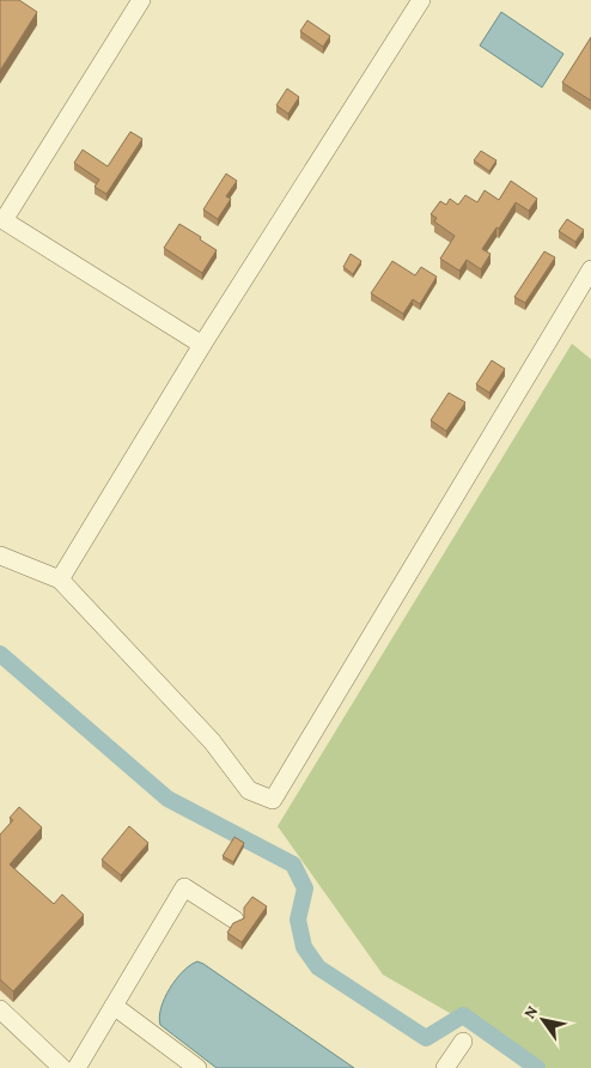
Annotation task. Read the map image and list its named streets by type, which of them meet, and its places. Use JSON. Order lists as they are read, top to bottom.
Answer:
{
  "north": "top left"
}
